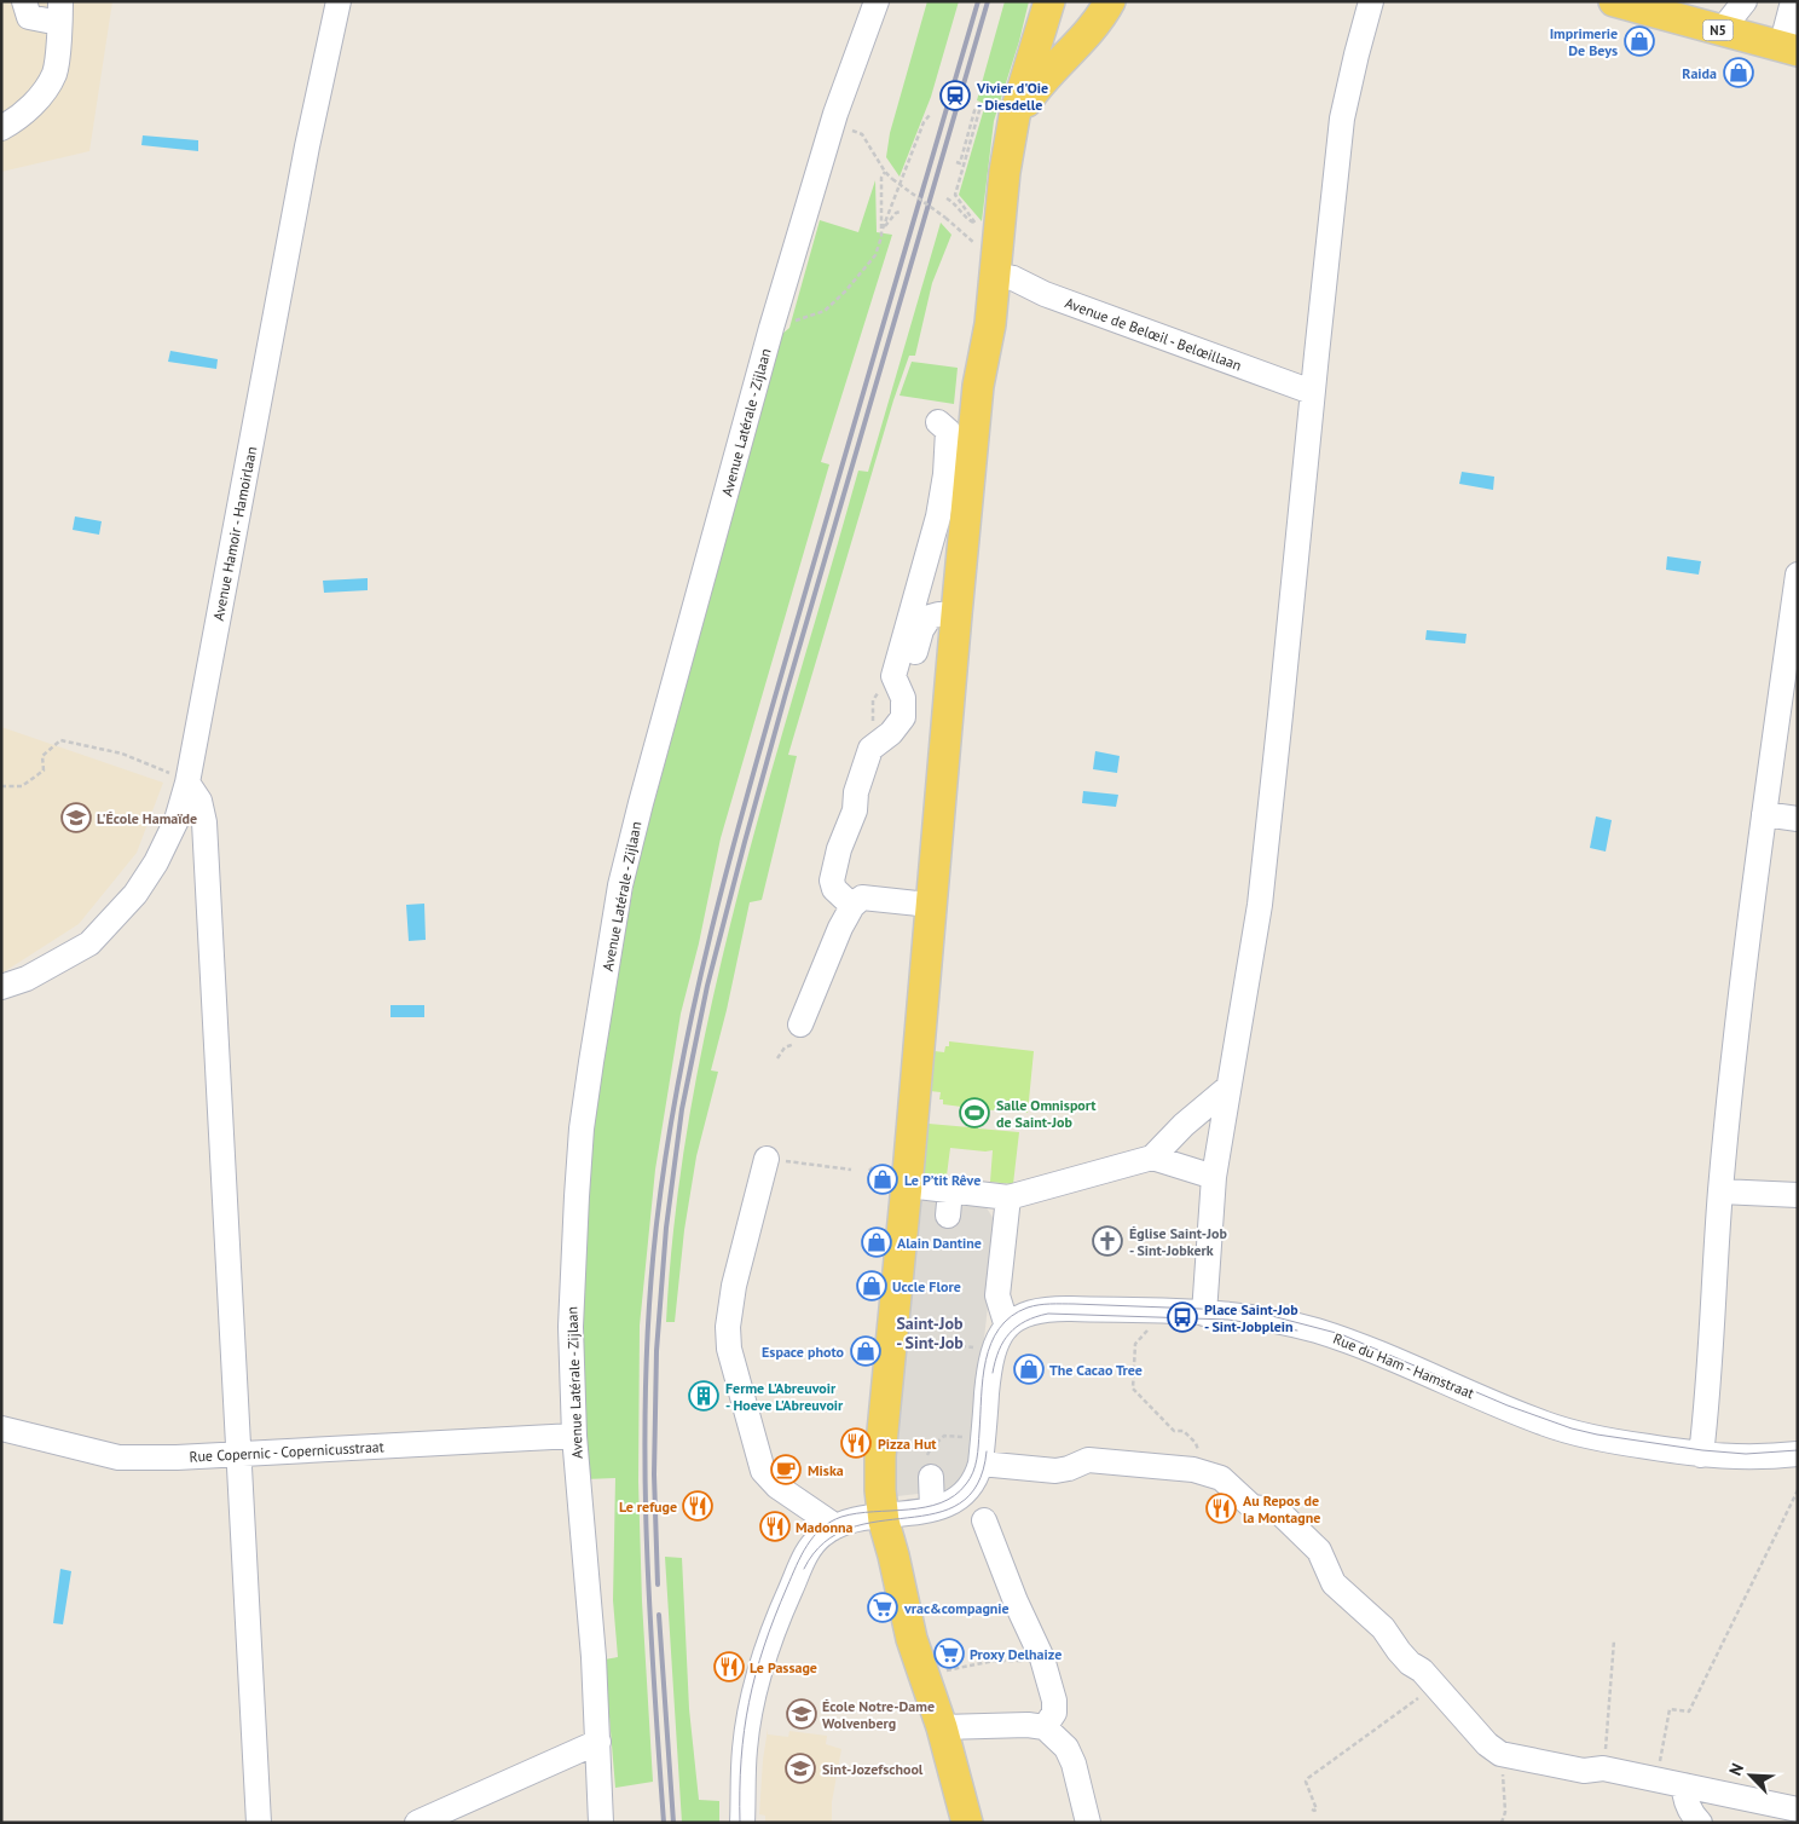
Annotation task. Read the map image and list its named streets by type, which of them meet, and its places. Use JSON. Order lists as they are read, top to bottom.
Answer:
{
  "streets": {
    "main road": ["N5"],
    "street": [
      "Avenue de Belœil - Belœillaan",
      "Avenue Latérale - Zijlaan",
      "Avenue Hamoir - Hamoirlaan",
      "Rue du Ham - Hamstraat",
      "Rue Copernic - Copernicusstraat"
    ]
  },
  "crossings": [
    ["Avenue Latérale - Zijlaan", "Rue Copernic - Copernicusstraat"]
  ],
  "districts": ["Saint-Job - Sint-Job"],
  "places": {
    "shop": [
      "Imprimerie De Beys",
      "Raida",
      "Le P’tit Rêve",
      "Alain Dantine",
      "Uccle Flore",
      "Espace photo",
      "The Cacao Tree"
    ],
    "station": ["Vivier d'Oie - Diesdelle"],
    "school or university": ["L'École Hamaïde", "École Notre-Dame Wolvenberg", "Sint-Jozefschool"],
    "sports": ["Salle Omnisport de Saint-Job"],
    "church": ["Église Saint-Job - Sint-Jobkerk"],
    "bus stop": ["Place Saint-Job - Sint-Jobplein"],
    "building": ["Ferme L'Abreuvoir - Hoeve L'Abreuvoir"],
    "restaurant": [
      "Pizza Hut",
      "Le refuge",
      "Au Repos de la Montagne",
      "Madonna",
      "Le Passage"
    ],
    "cafe": ["Miska"],
    "supermarket": ["vrac&compagnie", "Proxy Delhaize"]
  },
  "north": "top left"
}
